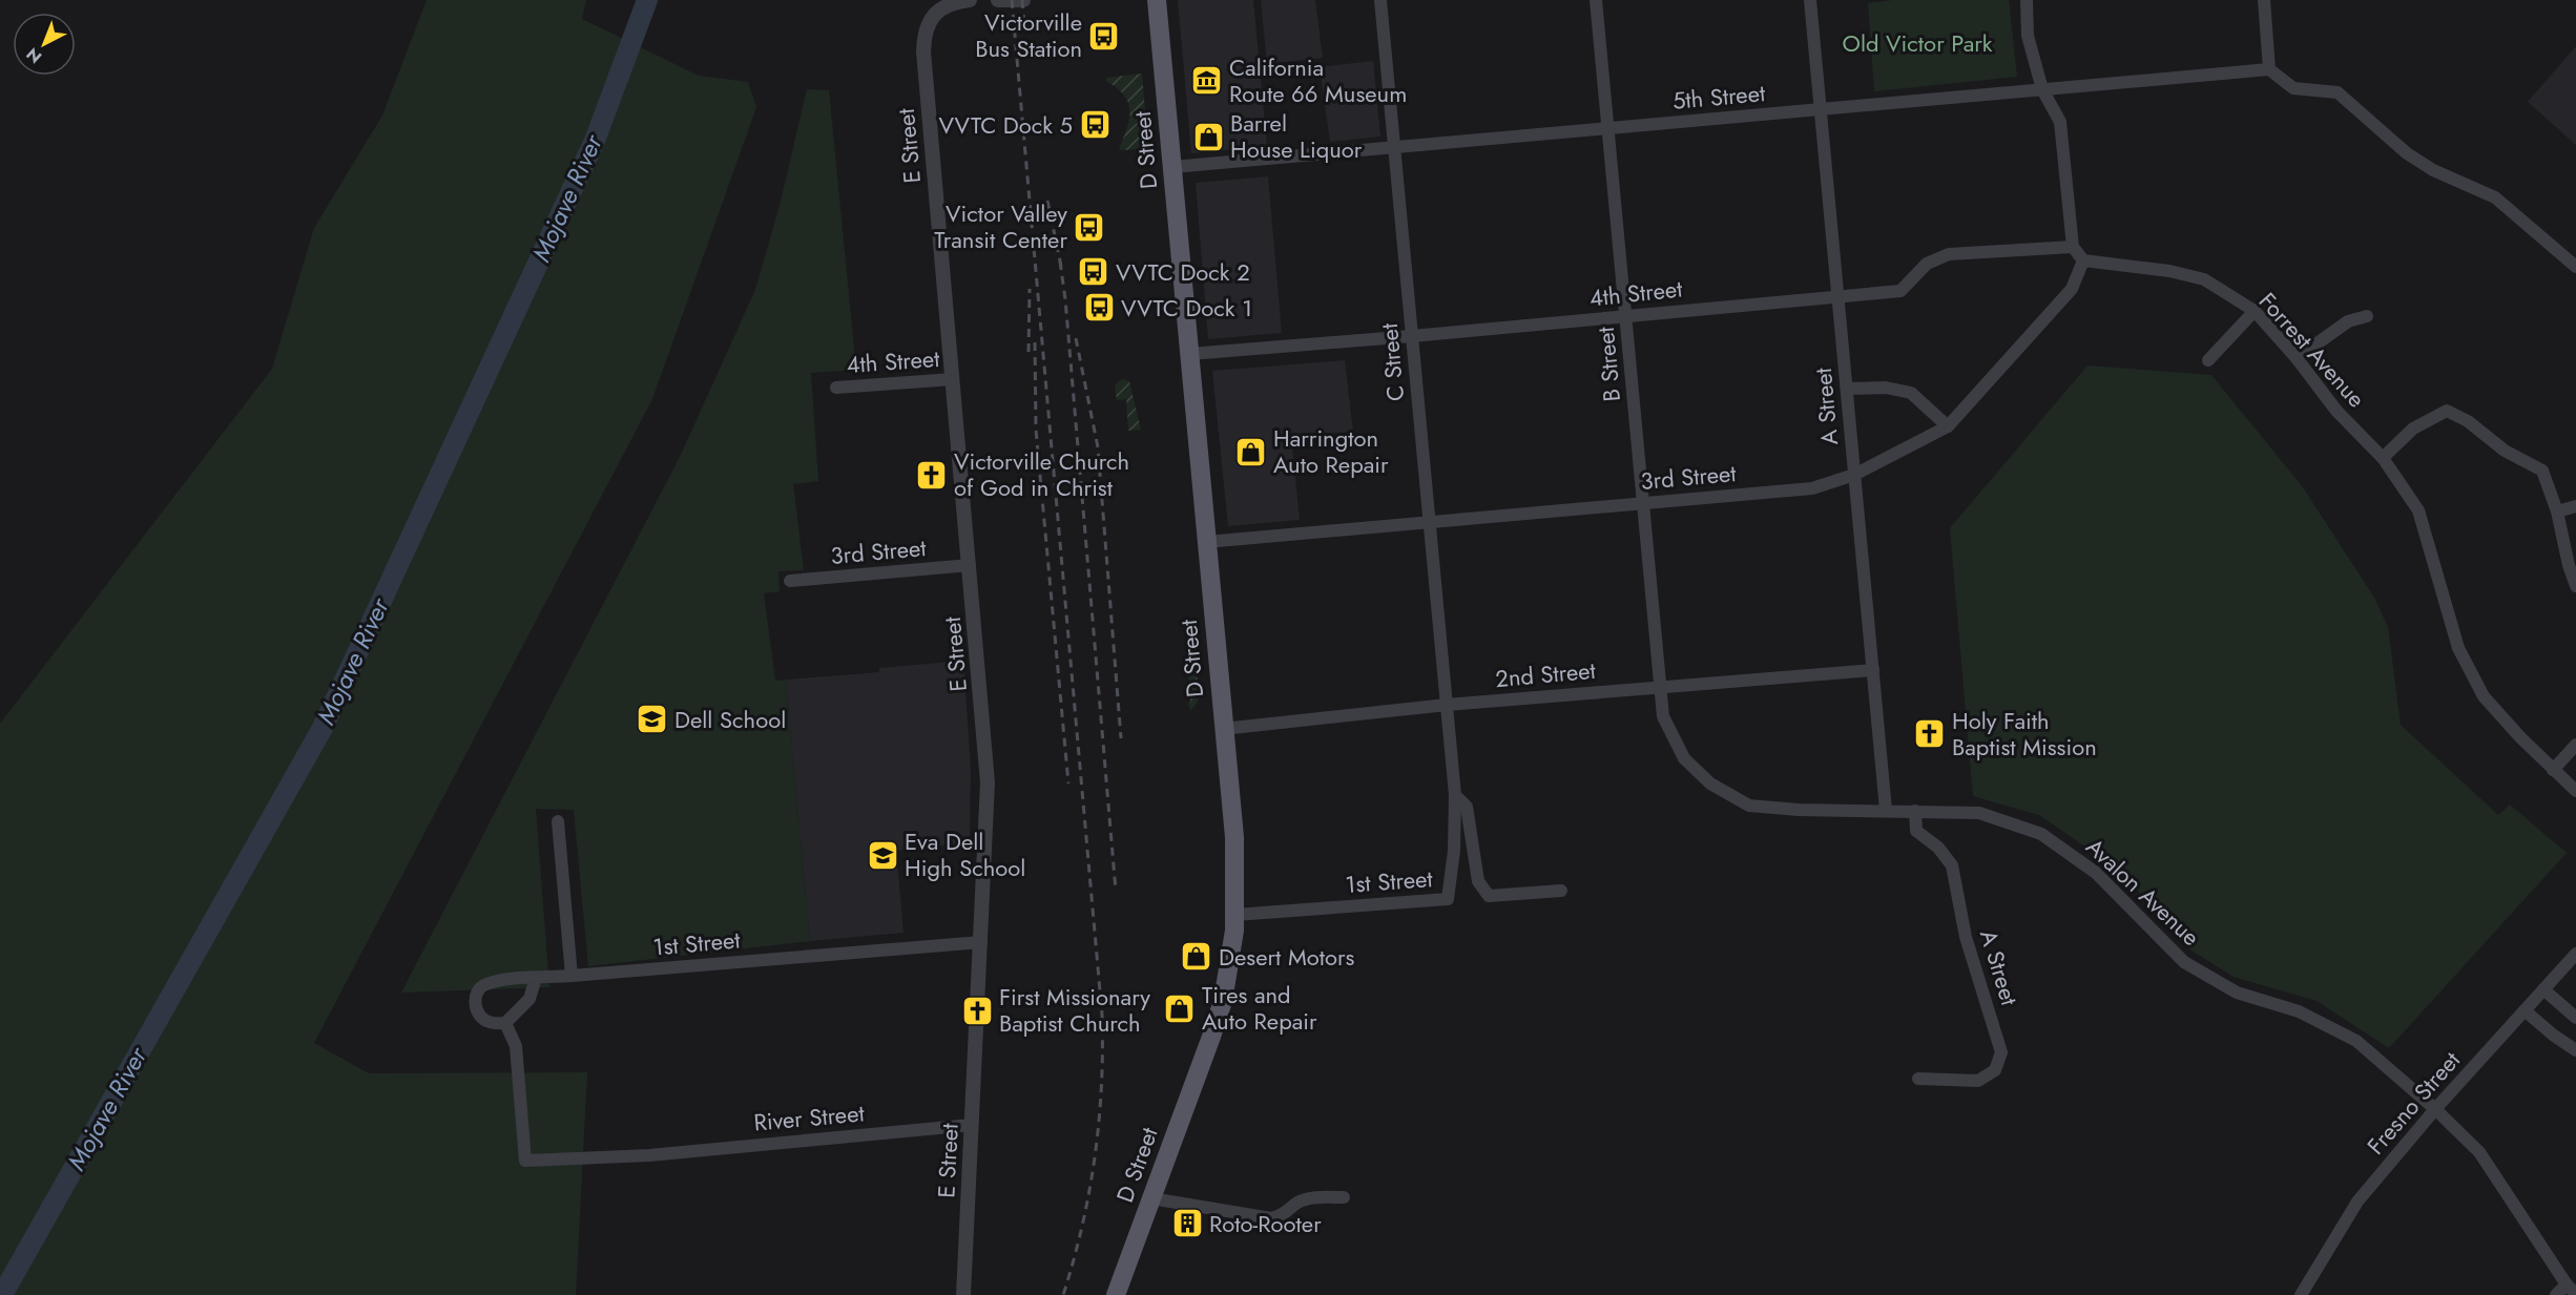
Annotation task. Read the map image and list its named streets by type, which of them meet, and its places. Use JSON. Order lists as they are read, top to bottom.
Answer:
{
  "streets": {
    "main road": ["D Street"],
    "street": [
      "5th Street",
      "E Street",
      "4th Street",
      "Forrest Avenue",
      "C Street",
      "B Street",
      "A Street",
      "3rd Street",
      "2nd Street",
      "1st Street",
      "Avalon Avenue",
      "Fresno Street",
      "River Street"
    ]
  },
  "crossings": [
    ["5th Street", "D Street"],
    ["5th Street", "C Street"],
    ["5th Street", "B Street"],
    ["5th Street", "A Street"],
    ["E Street", "4th Street"],
    ["E Street", "3rd Street"],
    ["E Street", "1st Street"],
    ["E Street", "River Street"],
    ["D Street", "4th Street"],
    ["D Street", "3rd Street"],
    ["D Street", "2nd Street"],
    ["D Street", "1st Street"],
    ["4th Street", "C Street"],
    ["4th Street", "B Street"],
    ["4th Street", "A Street"],
    ["Forrest Avenue", "3rd Street"],
    ["C Street", "3rd Street"],
    ["C Street", "2nd Street"],
    ["C Street", "1st Street"],
    ["B Street", "3rd Street"],
    ["B Street", "2nd Street"],
    ["B Street", "Avalon Avenue"],
    ["A Street", "3rd Street"],
    ["A Street", "2nd Street"],
    ["A Street", "Avalon Avenue"],
    ["2nd Street", "Avalon Avenue"],
    ["1st Street", "River Street"],
    ["Avalon Avenue", "Fresno Street"]
  ],
  "water": ["Mojave River"],
  "parks": ["Old Victor Park"],
  "places": {
    "bus stop": [
      "Victorville Bus Station",
      "VVTC Dock 5",
      "Victor Valley Transit Center",
      "VVTC Dock 2",
      "VVTC Dock 1"
    ],
    "museum": ["California Route 66 Museum"],
    "shop": [
      "Barrel House Liquor",
      "Harrington Auto Repair",
      "Desert Motors",
      "Tires and Auto Repair"
    ],
    "church": ["Victorville Church of God in Christ", "Holy Faith Baptist Mission", "First Missionary Baptist Church"],
    "school or university": ["Dell School", "Eva Dell High School"],
    "building": ["Roto-Rooter"]
  },
  "north": "bottom left"
}
